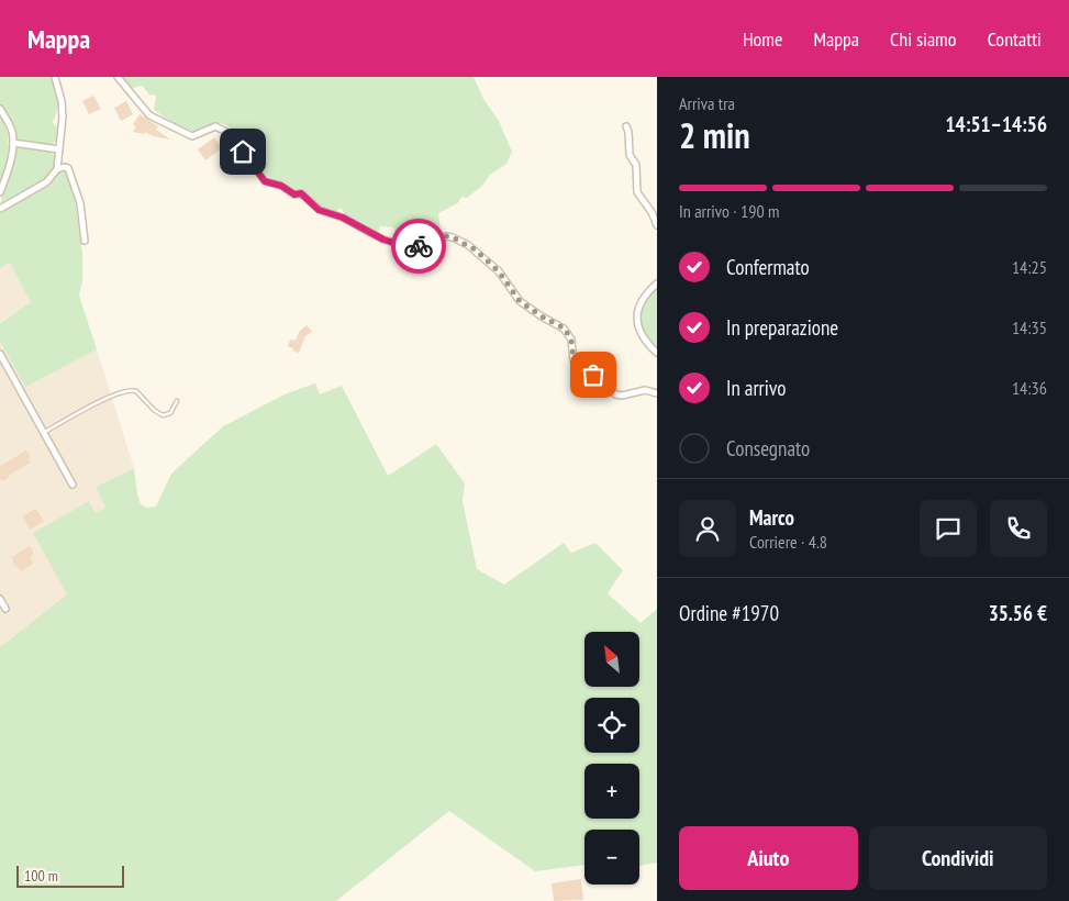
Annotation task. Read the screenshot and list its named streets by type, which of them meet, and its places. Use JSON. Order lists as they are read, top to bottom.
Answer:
{
  "scale_bar": "100 m",
  "north": "top left",
  "page": {
    "header": "Mappa",
    "nav": [
      "Home",
      "Mappa",
      "Chi siamo",
      "Contatti"
    ],
    "heading": ["2 min", "Arriva tra", "14:51–14:56"],
    "panel": [
      "Marco",
      "Corriere · 4.8",
      "Ordine #1970",
      "35.56 €"
    ],
    "bar": "In arrivo · 190 m",
    "list": [
      ["Confermato", "14:25"],
      ["In preparazione", "14:35"],
      ["In arrivo", "14:36"],
      "Consegnato"
    ],
    "map_buttons": ["+", "−"],
    "buttons": ["Aiuto", "Condividi"],
    "scale": "100 m"
  }
}
